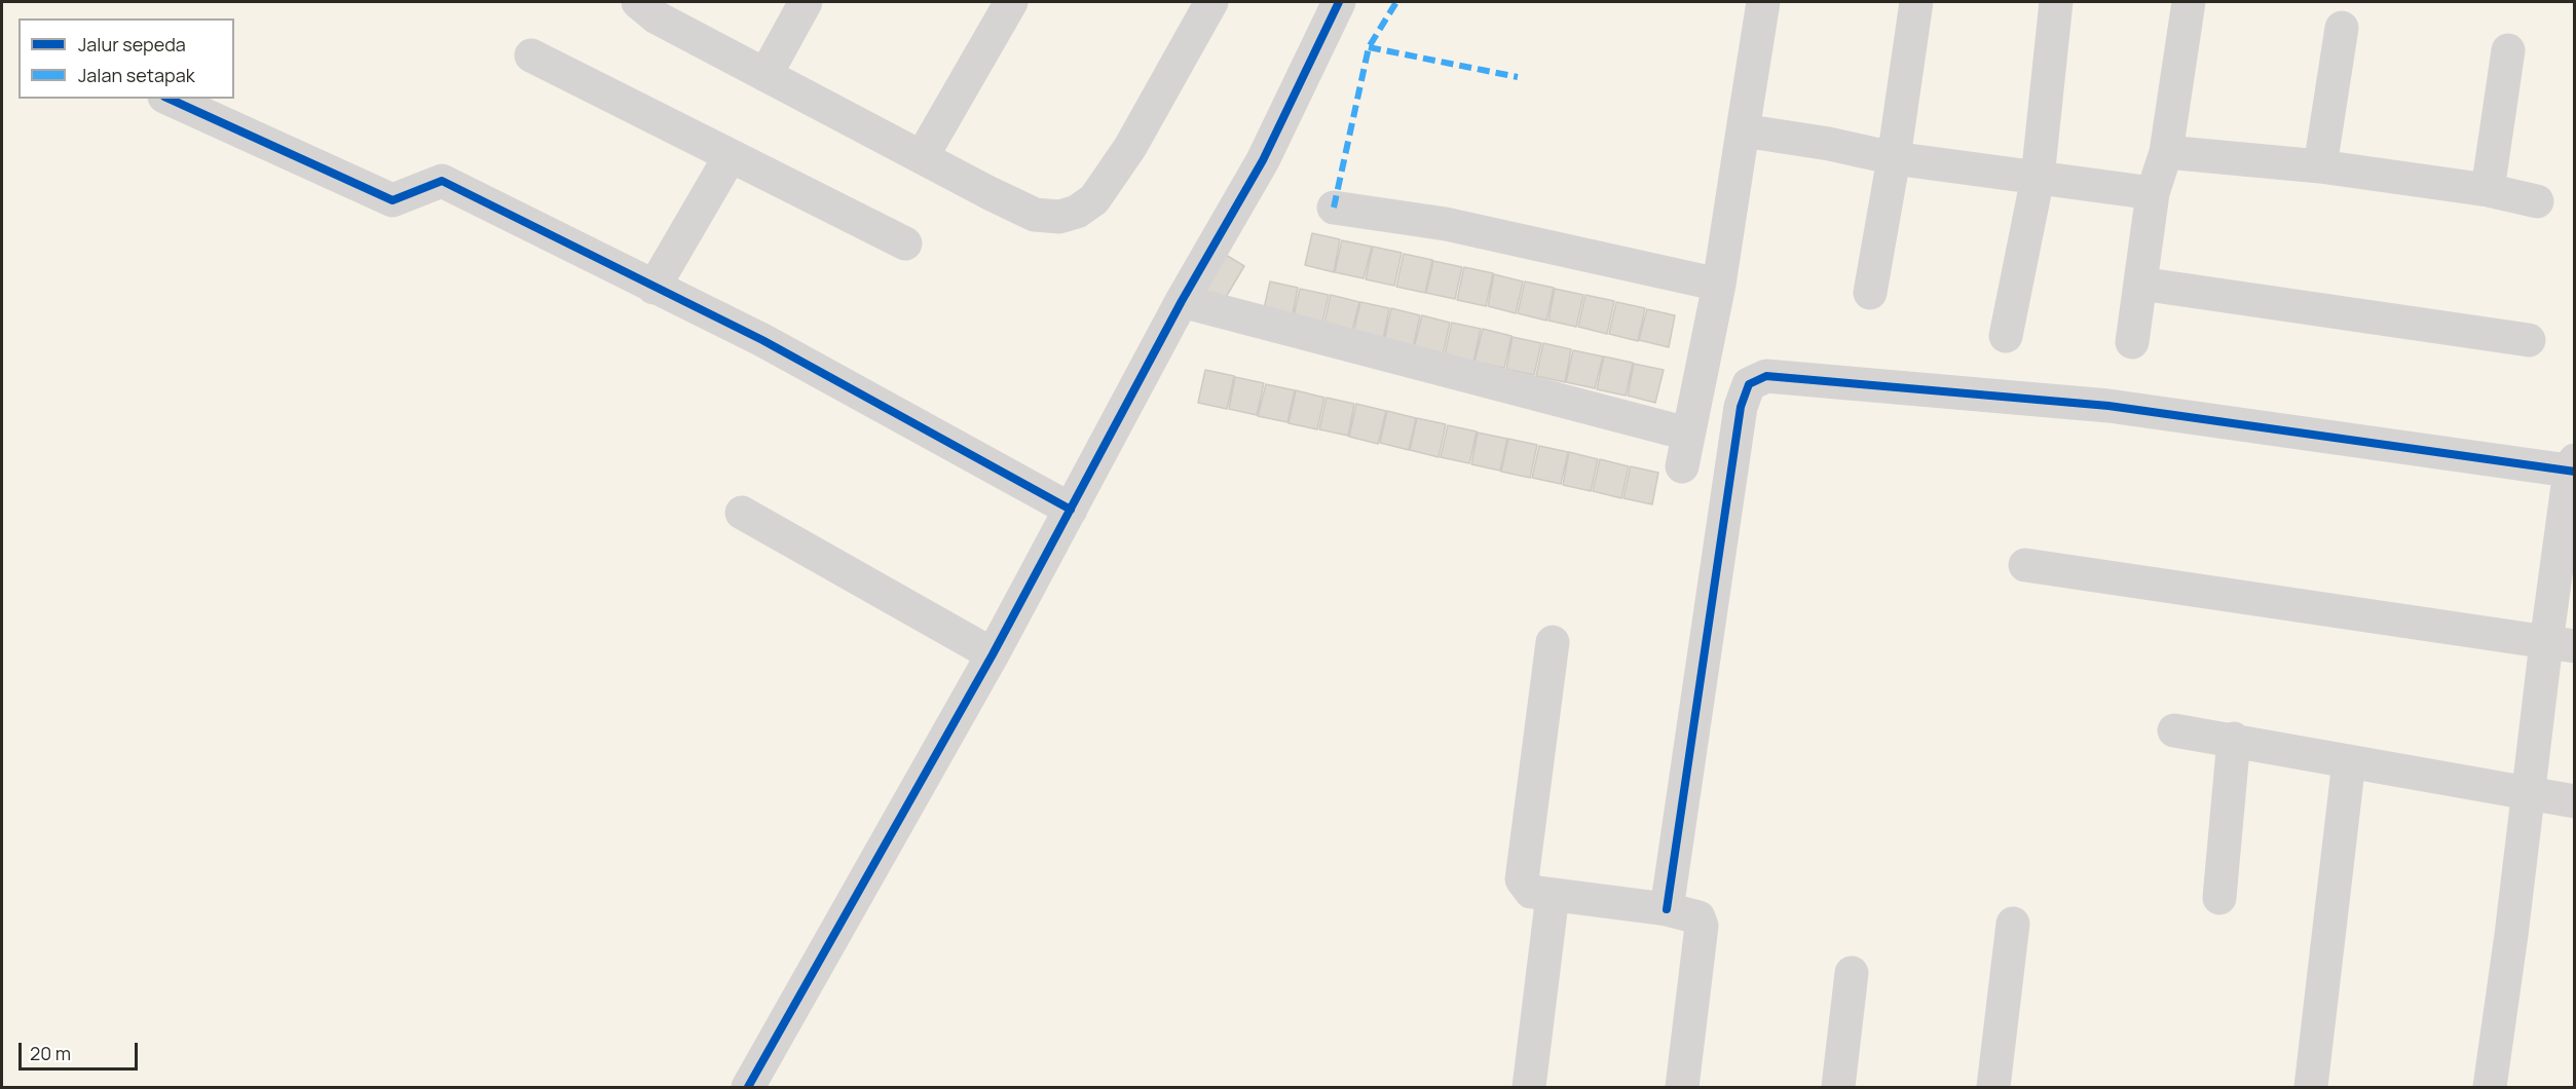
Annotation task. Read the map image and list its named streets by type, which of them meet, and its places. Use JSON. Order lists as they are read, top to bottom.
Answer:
{
  "legend": ["Jalur sepeda", "Jalan setapak"],
  "scale_bar": "20 m"
}
